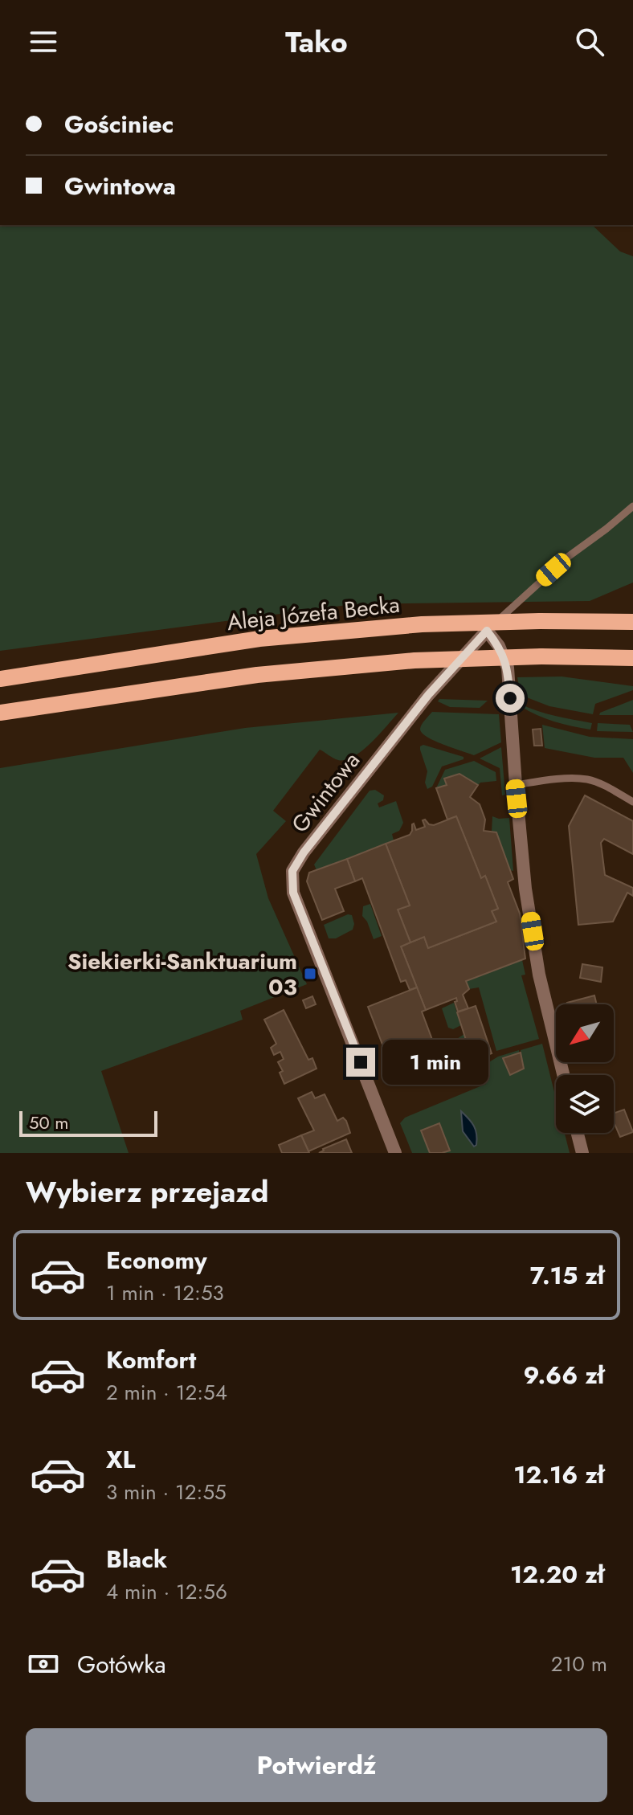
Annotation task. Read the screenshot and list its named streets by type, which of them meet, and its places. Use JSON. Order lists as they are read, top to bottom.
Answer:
{
  "streets": {
    "main road": ["Aleja Józefa Becka"],
    "street": ["Gwintowa"]
  },
  "places": {
    "transit": ["Siekierki-Sanktuarium 03"]
  },
  "scale_bar": "50 m",
  "north": "bottom left",
  "page": {
    "header": "Tako",
    "banner": ["Gościniec", "Gwintowa"],
    "bubble": "1 min",
    "scale": "50 m",
    "heading": "Wybierz przejazd",
    "list": [
      {
        "name": "Economy",
        "note": "1 min · 12:53",
        "value": "7.15 zł"
      },
      {
        "name": "Komfort",
        "note": "2 min · 12:54",
        "value": "9.66 zł"
      },
      {
        "name": "XL",
        "note": "3 min · 12:55",
        "value": "12.16 zł"
      },
      {
        "name": "Black",
        "note": "4 min · 12:56",
        "value": "12.20 zł"
      }
    ],
    "pay": ["Gotówka", "210 m"],
    "buttons": "Potwierdź"
  }
}
